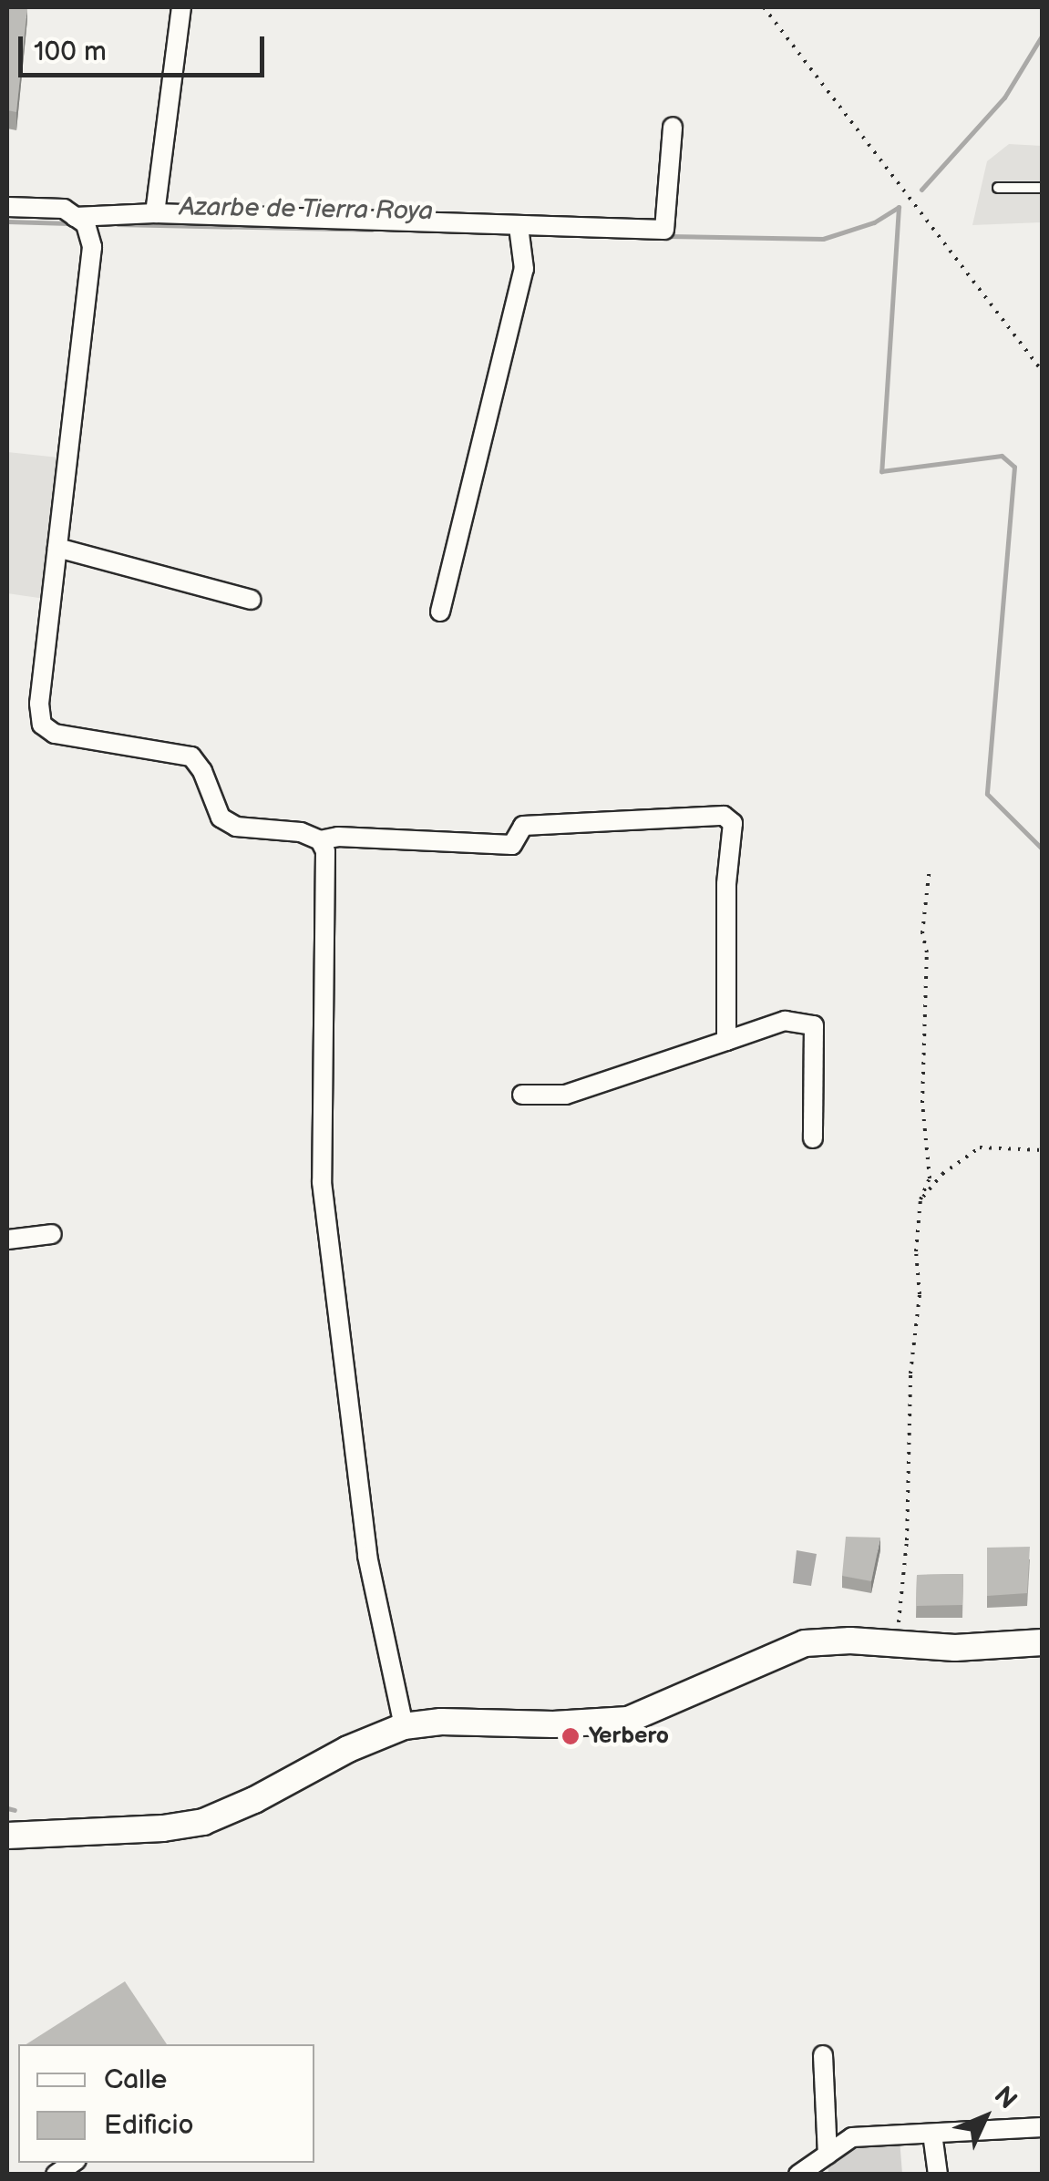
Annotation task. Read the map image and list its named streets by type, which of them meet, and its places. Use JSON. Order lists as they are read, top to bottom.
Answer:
{
  "water": ["Azarbe de Tierra Roya"],
  "places": ["Yerbero"],
  "legend": ["Calle", "Edificio"],
  "scale_bar": "100 m",
  "north": "top right"
}
